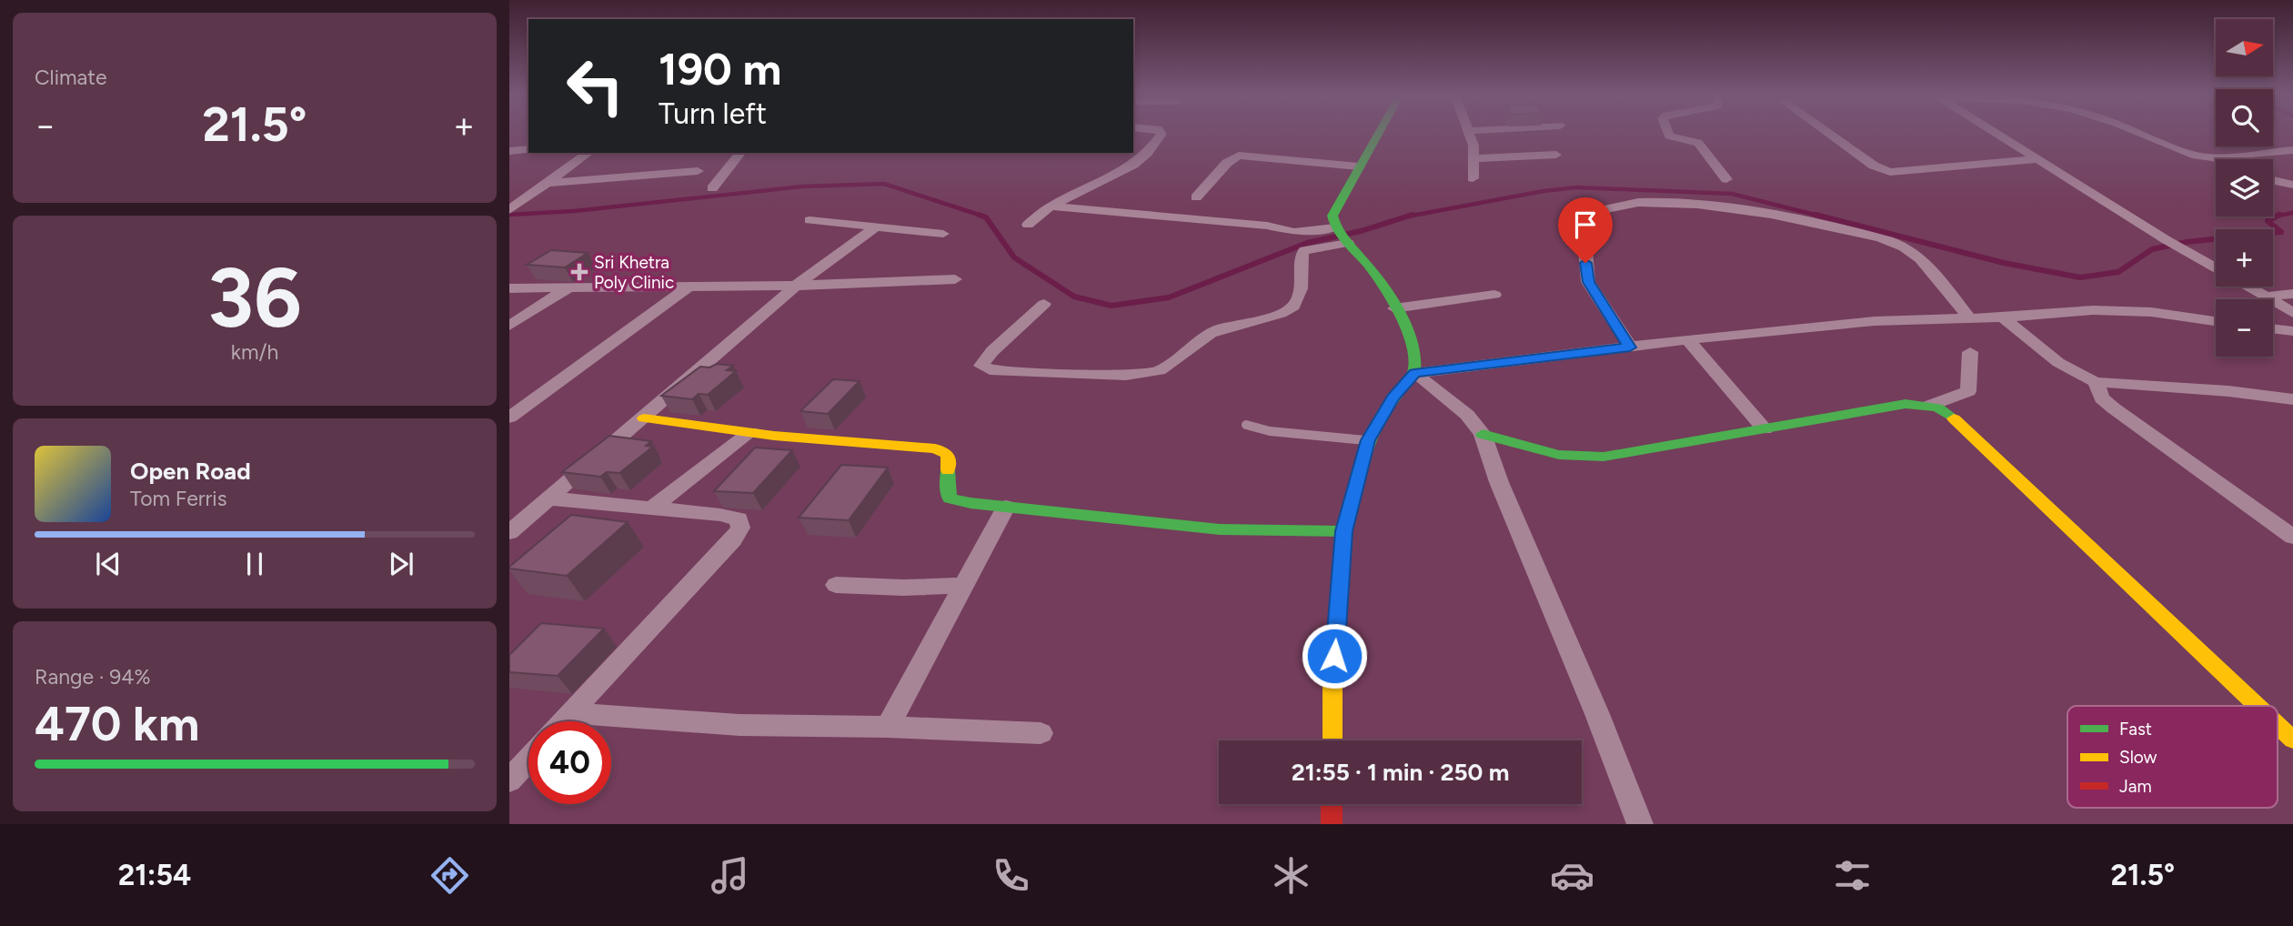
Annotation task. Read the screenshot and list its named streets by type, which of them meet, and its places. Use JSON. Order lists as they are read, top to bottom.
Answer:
{
  "places": {
    "health": ["Sri Khetra Poly Clinic"]
  },
  "legend": ["Fast", "Slow", "Jam"],
  "north": "right",
  "page": {
    "tile": [
      "Climate",
      ["36", "km/h"],
      ["Range · 94%", "470 km"]
    ],
    "map_buttons": ["+", "−"],
    "turn": ["190 m", "Turn left"],
    "heat": ["−", "21.5°", "+"],
    "song": ["Open Road", "Tom Ferris"],
    "limit": "40",
    "trip": "21:55 · 1 min · 250 m",
    "tabs": ["21:54", "21.5°"]
  }
}
